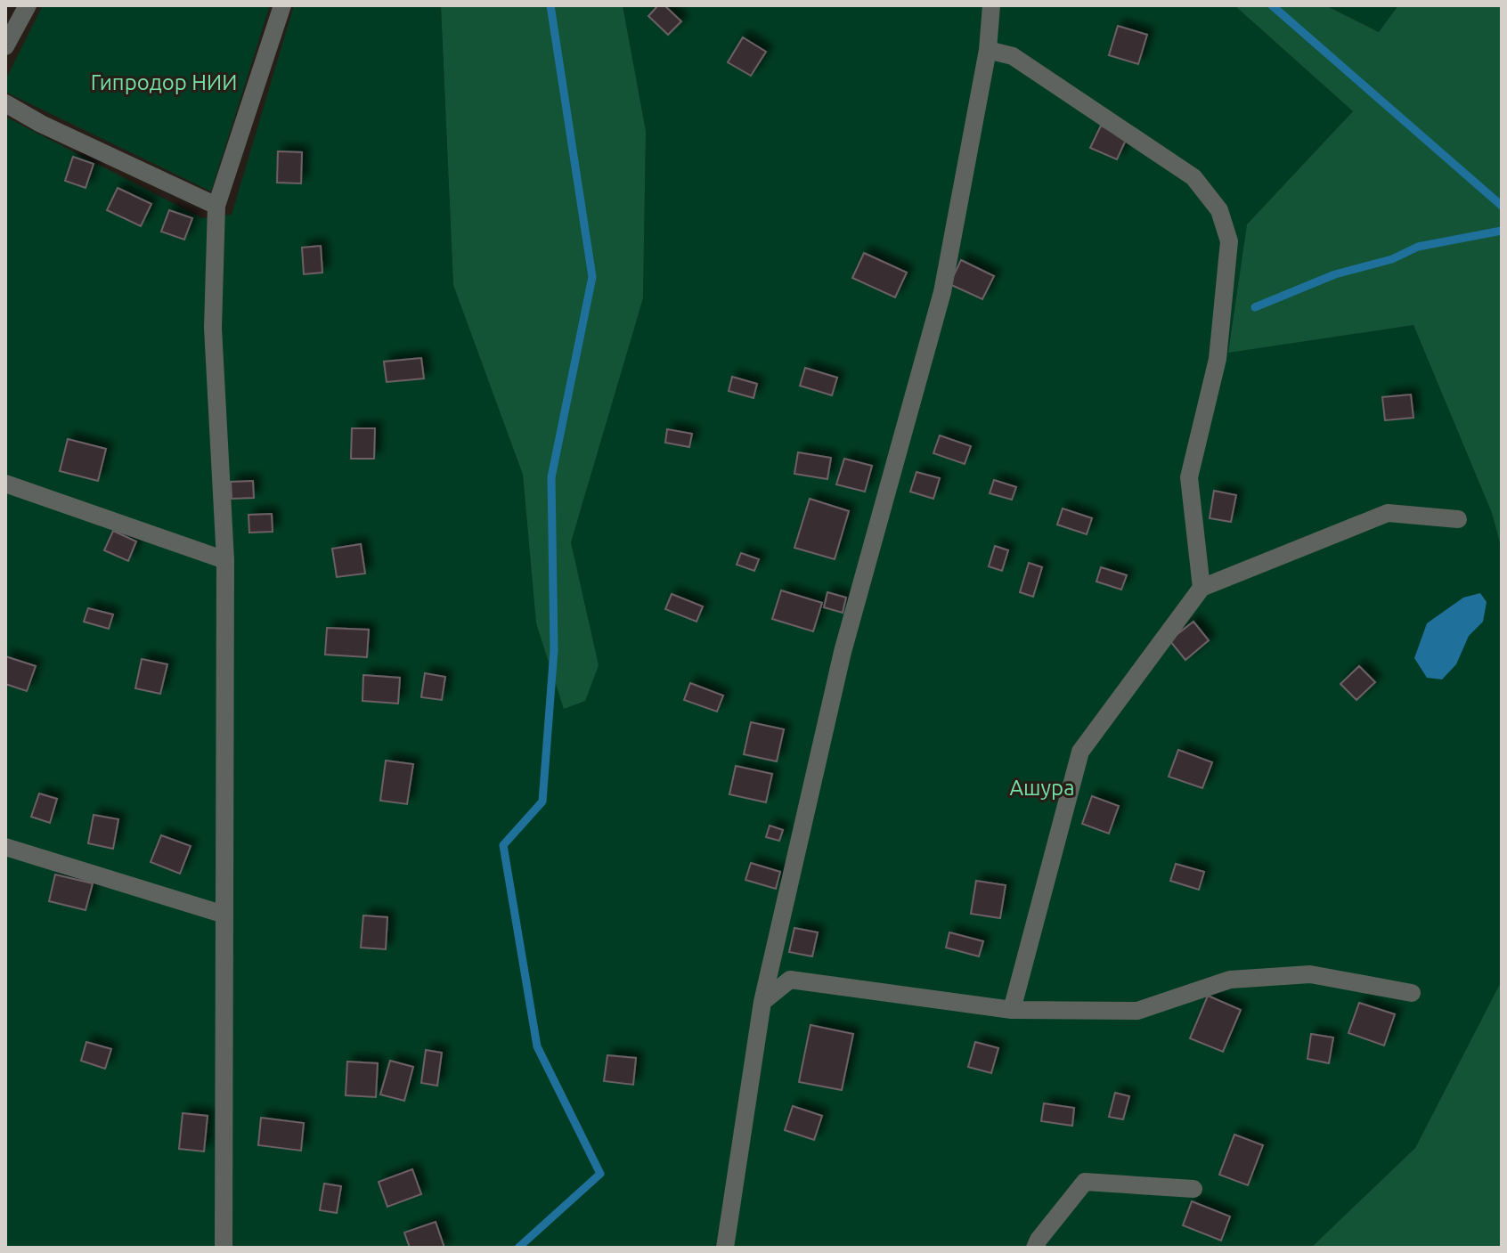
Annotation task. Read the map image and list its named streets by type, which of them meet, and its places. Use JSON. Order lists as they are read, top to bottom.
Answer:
{
  "parks": ["Гипродор НИИ", "Ашура"]
}
